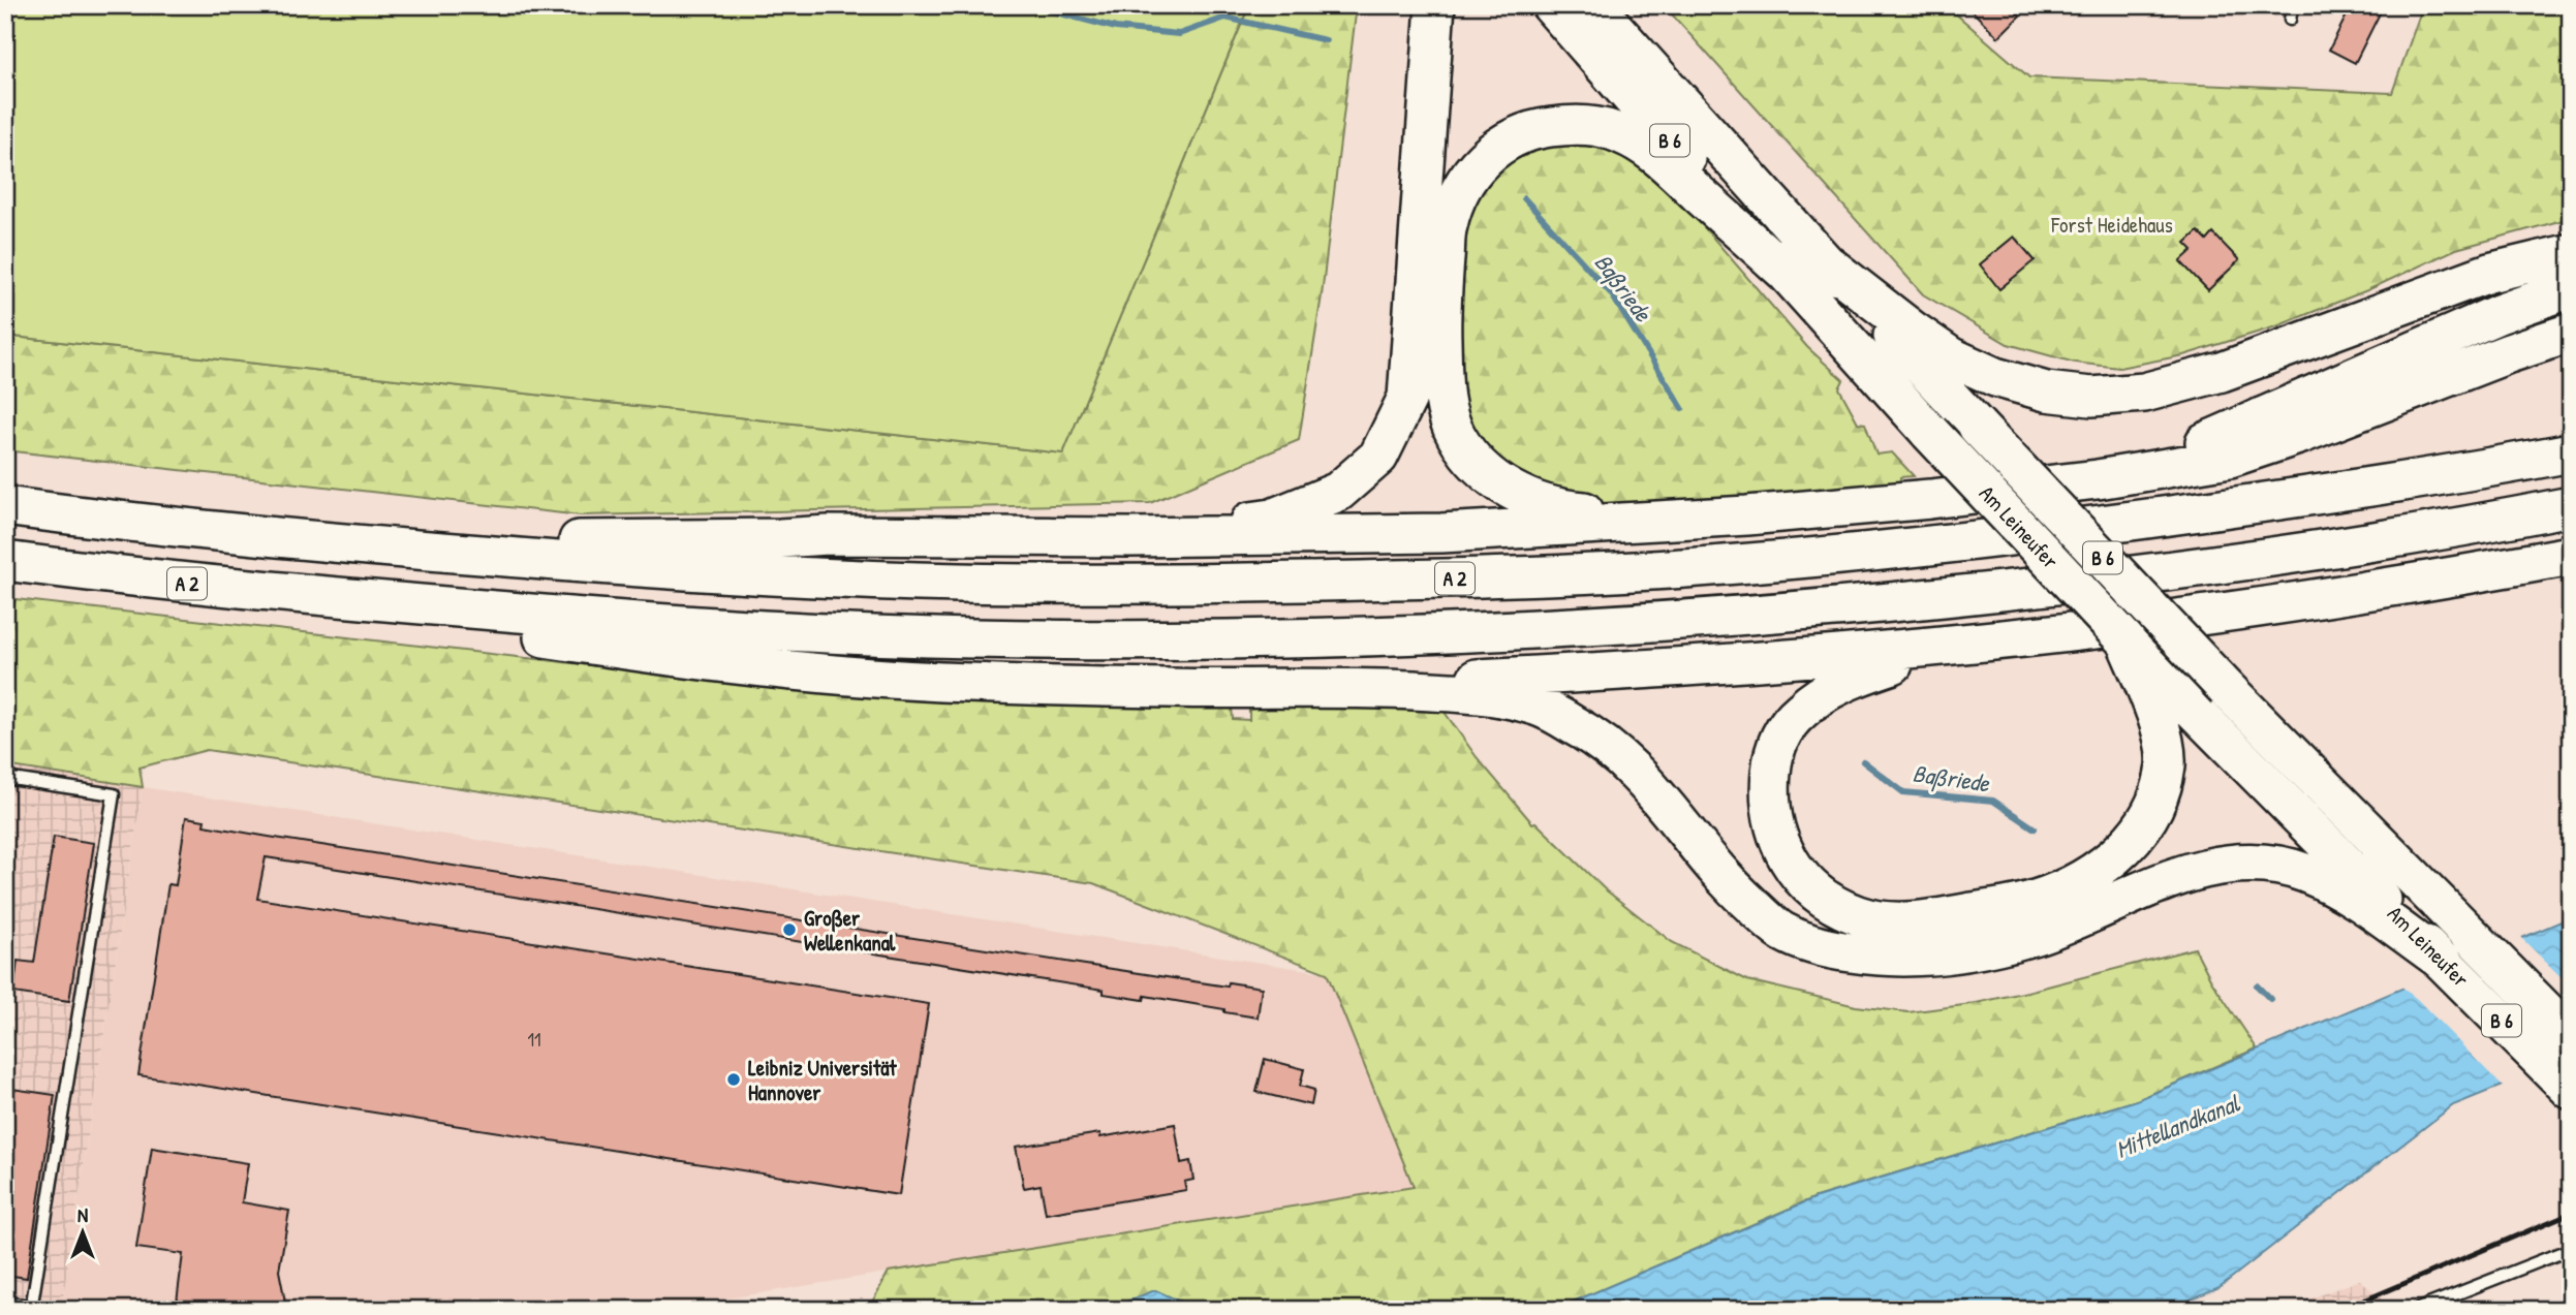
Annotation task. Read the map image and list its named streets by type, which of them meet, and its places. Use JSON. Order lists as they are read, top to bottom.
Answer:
{
  "streets": {
    "highway": ["B 6", "Am Leineufer", "A 2"]
  },
  "water": ["Baßriede", "Mittellandkanal"],
  "parks": ["Forst Heidehaus"],
  "places": ["Großer Wellenkanal", "Leibniz Universität Hannover"],
  "house_numbers": ["11"],
  "north": "top"
}
